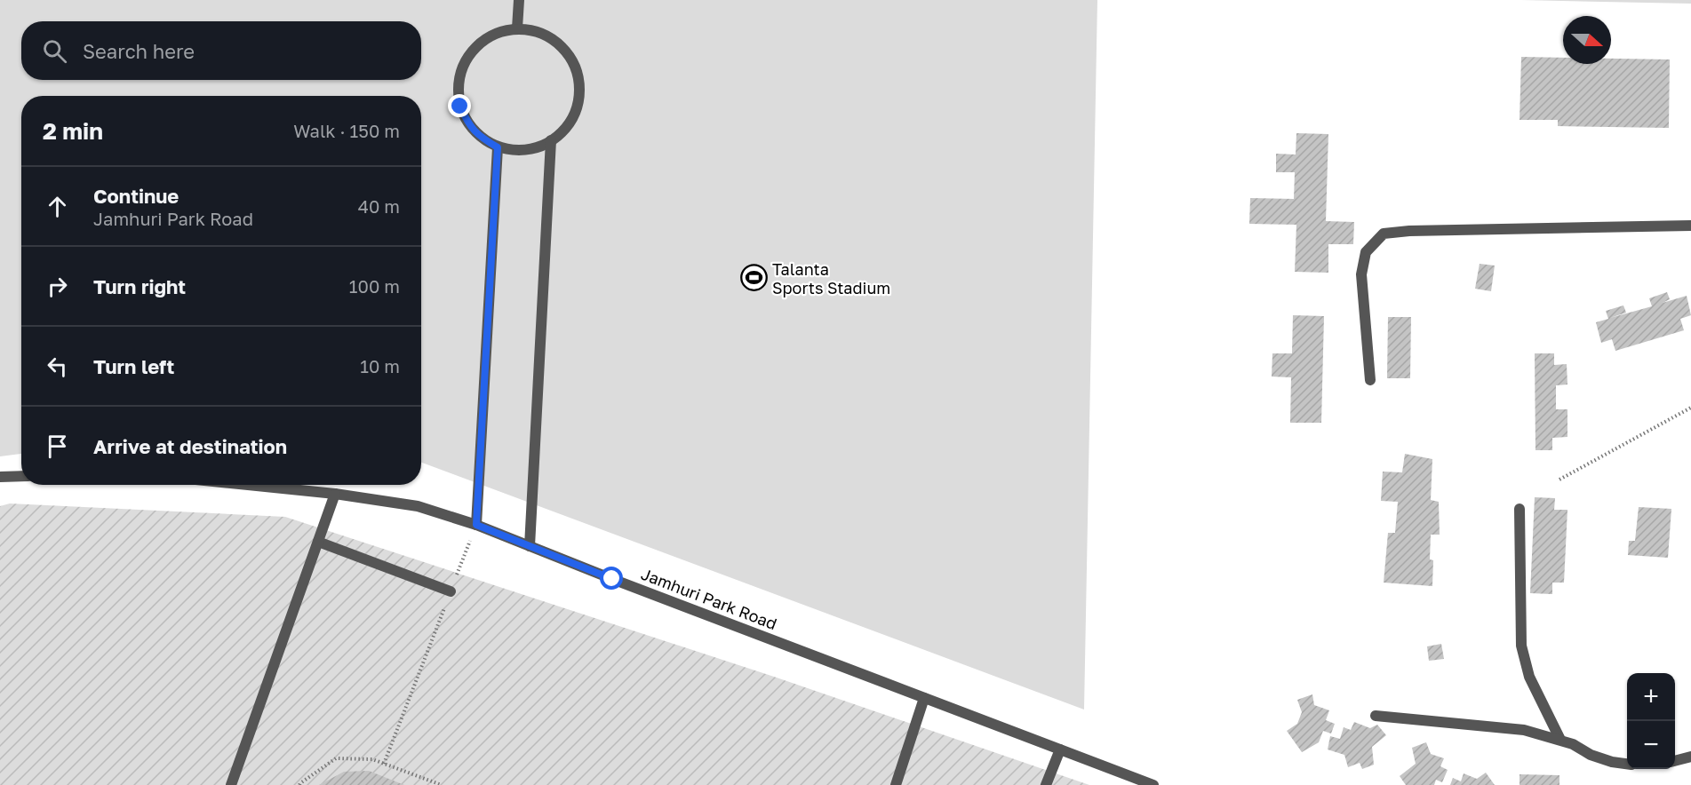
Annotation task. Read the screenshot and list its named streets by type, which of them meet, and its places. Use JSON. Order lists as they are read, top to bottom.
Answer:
{
  "streets": {
    "street": ["Jamhuri Park Road"]
  },
  "places": {
    "sports": ["Talanta Sports Stadium"]
  },
  "north": "right",
  "page": {
    "search": "Search here",
    "heading": ["2 min", "Walk · 150 m"],
    "list": [
      ["Continue", "Jamhuri Park Road", "40 m"],
      ["Turn right", "100 m"],
      ["Turn left", "10 m"],
      "Arrive at destination"
    ],
    "map_buttons": ["+", "−"]
  }
}
